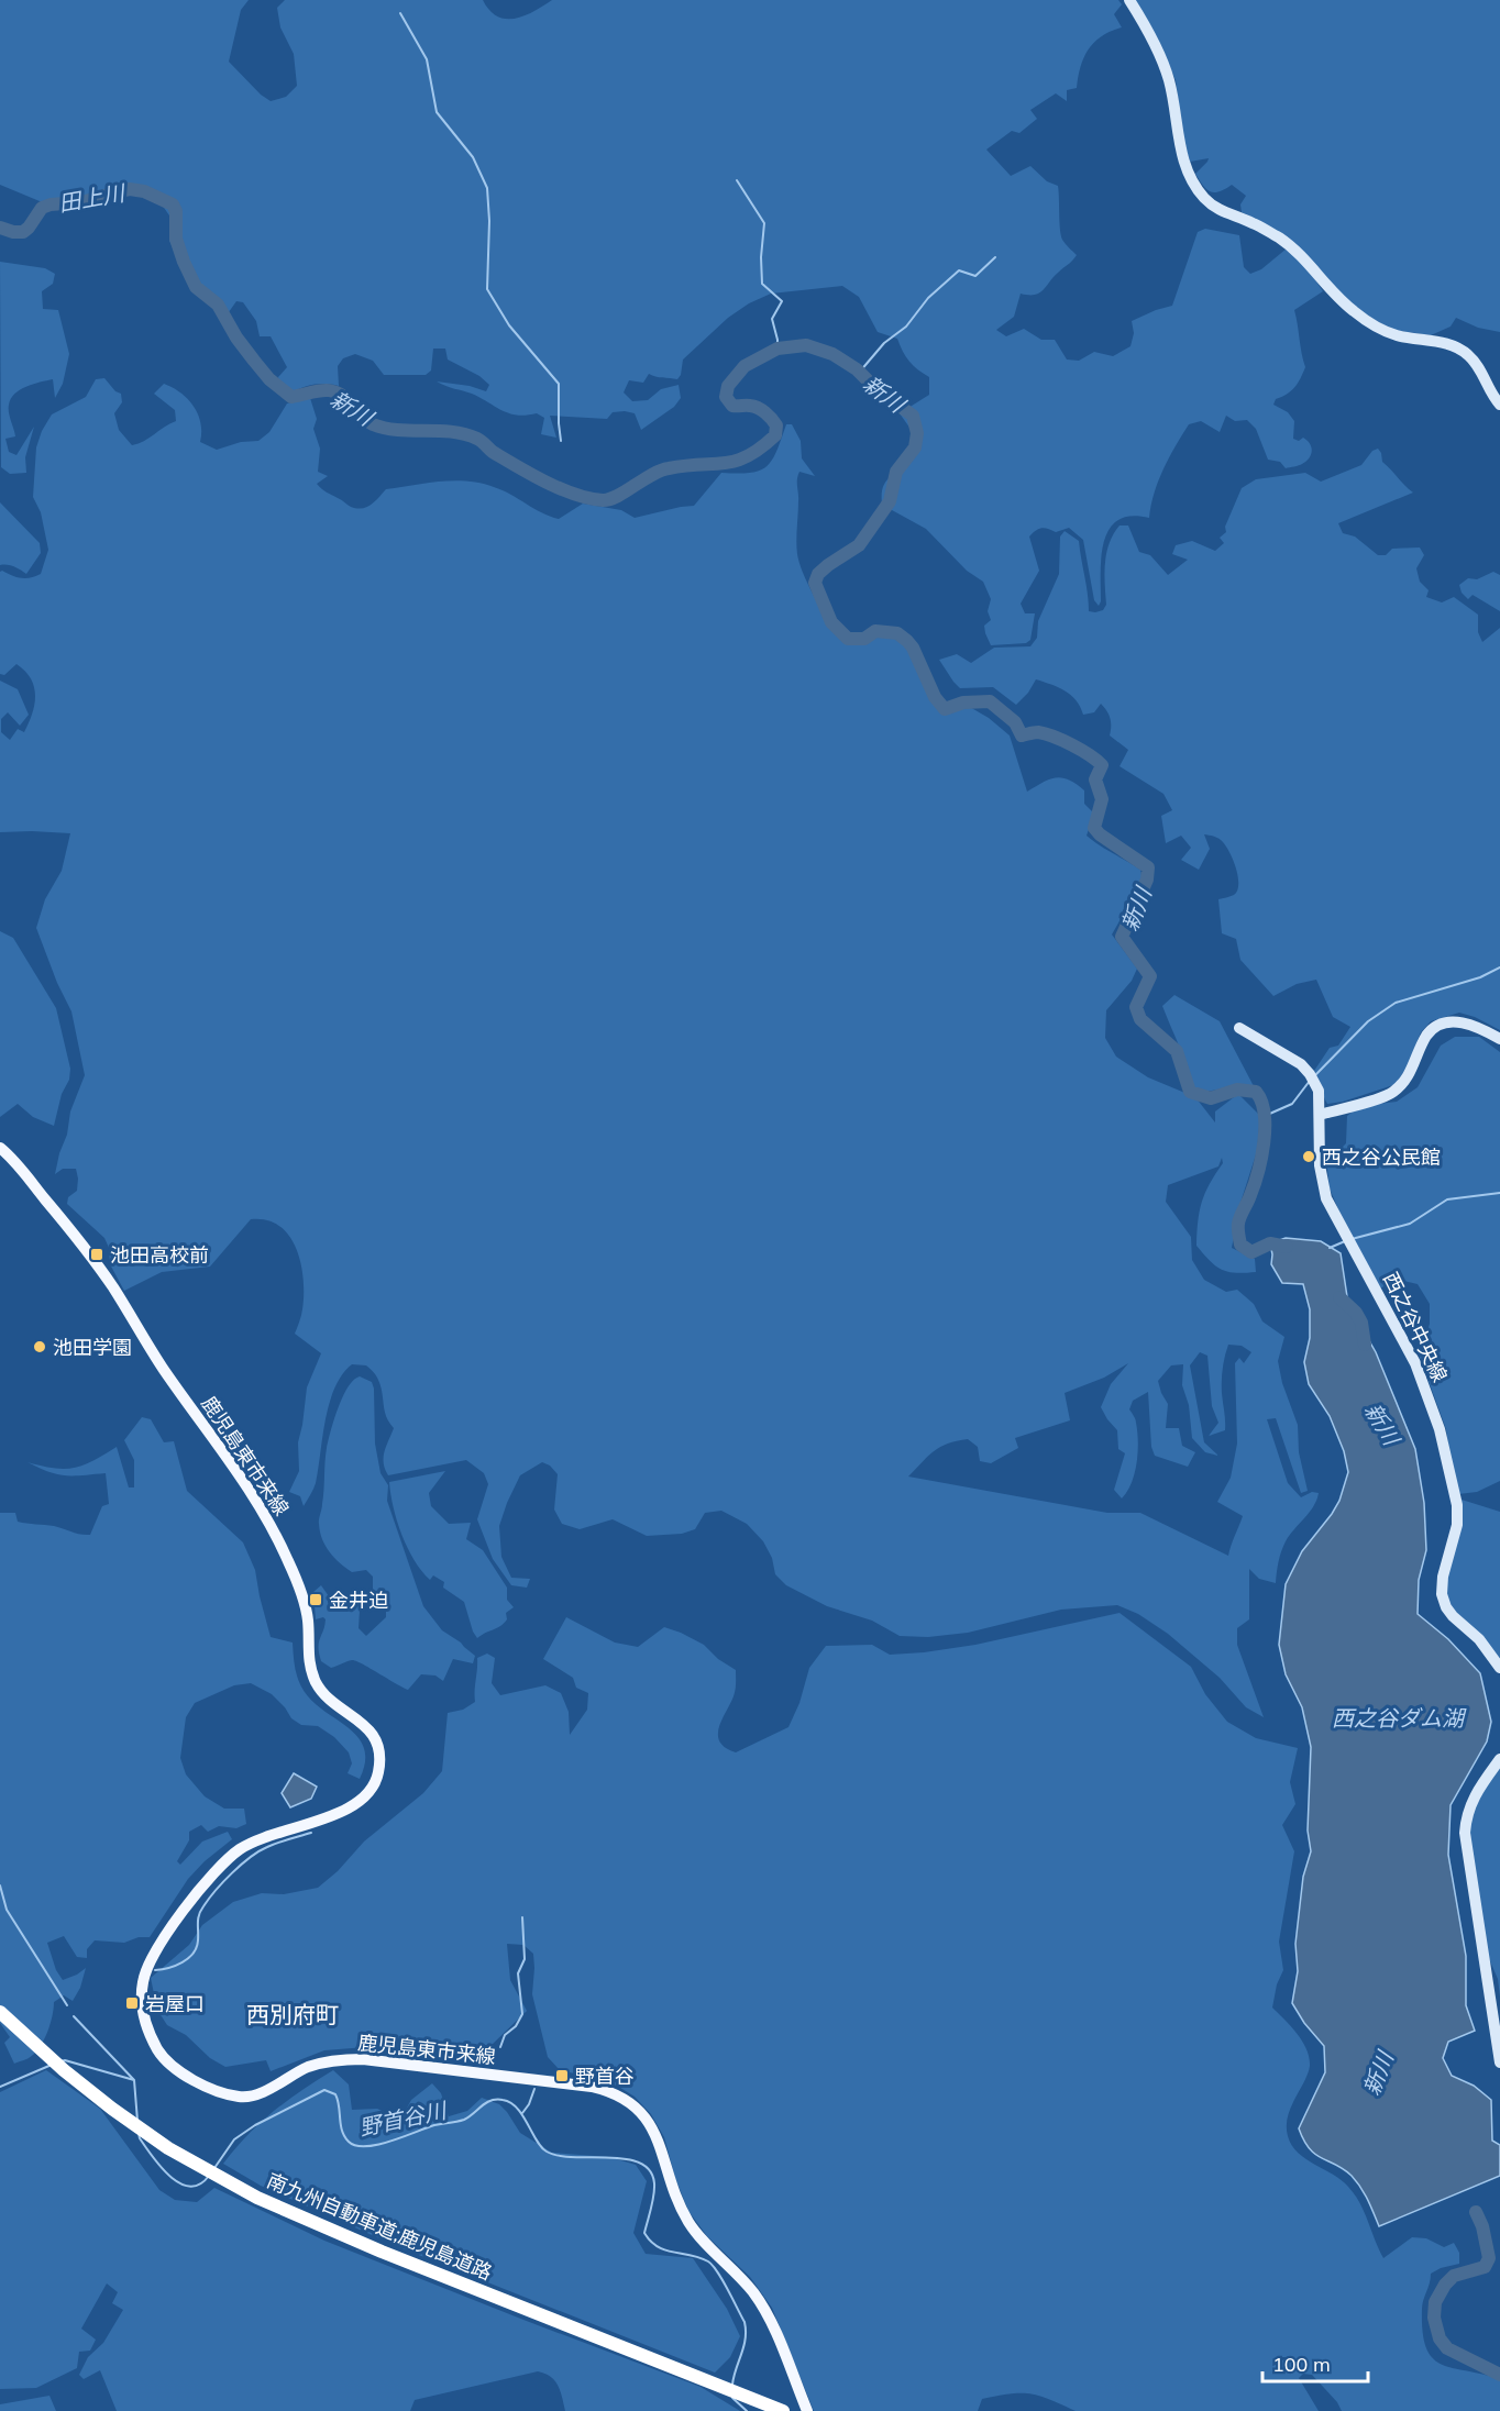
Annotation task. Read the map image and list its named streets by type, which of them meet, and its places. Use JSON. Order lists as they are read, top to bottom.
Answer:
{
  "streets": {
    "highway": ["南九州自動車道;鹿児島道路"],
    "main road": ["鹿児島東市来線"],
    "street": ["西之谷中央線"]
  },
  "districts": ["西別府町"],
  "water": [
    "田上川",
    "新川",
    "西之谷ダム湖",
    "野首谷川"
  ],
  "places": {
    "other": ["西之谷公民館", "池田学園"],
    "transit": [
      "池田高校前",
      "金井迫",
      "岩屋口",
      "野首谷"
    ]
  },
  "scale_bar": "100 m"
}
